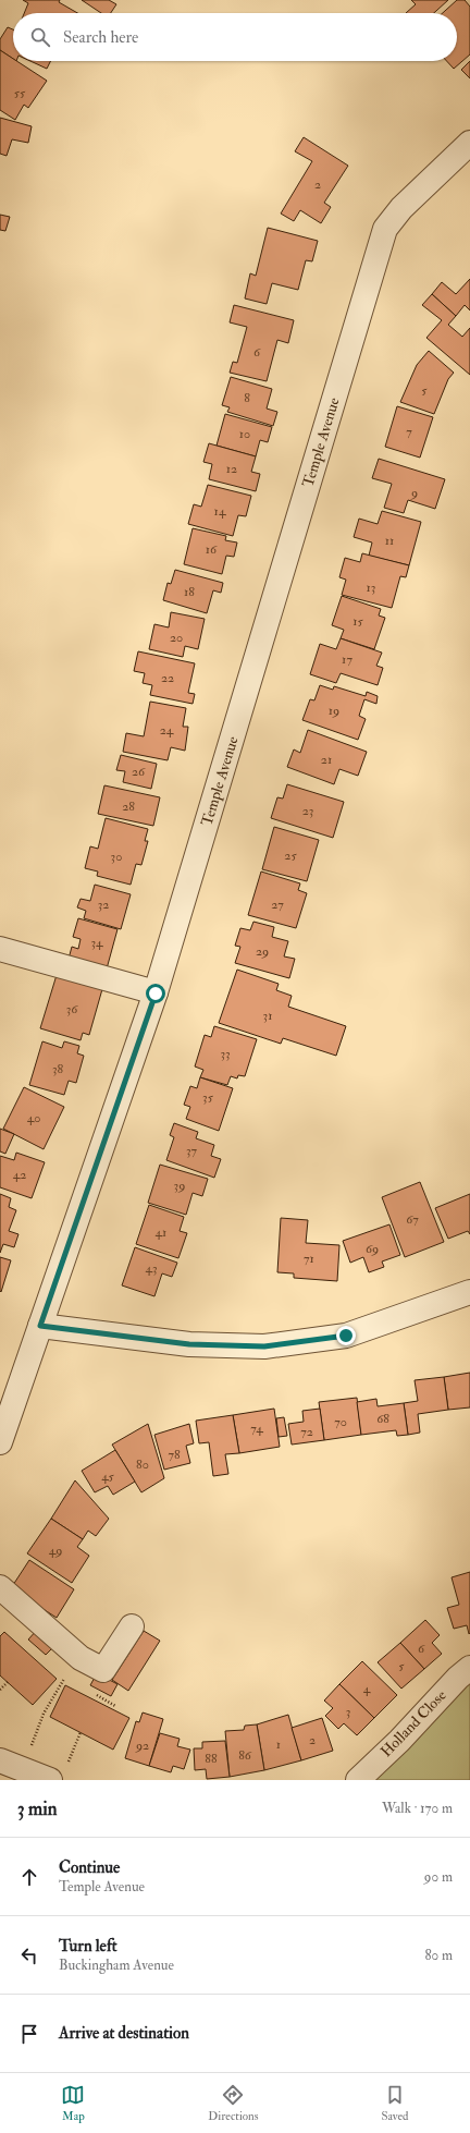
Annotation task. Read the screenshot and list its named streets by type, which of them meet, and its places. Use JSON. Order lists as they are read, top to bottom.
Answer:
{
  "streets": {
    "street": ["Temple Avenue", "Holland Close"]
  },
  "house_numbers": [
    "55",
    "2",
    "6",
    "5",
    "8",
    "7",
    "10",
    "12",
    "9",
    "14",
    "11",
    "16",
    "13",
    "18",
    "15",
    "20",
    "17",
    "22",
    "19",
    "24",
    "21",
    "26",
    "28",
    "23",
    "25",
    "30",
    "32",
    "27",
    "34",
    "29",
    "36",
    "31",
    "33",
    "38",
    "35",
    "40",
    "37",
    "42",
    "39",
    "67",
    "41",
    "69",
    "71",
    "43",
    "68",
    "70",
    "74",
    "72",
    "78",
    "80",
    "45",
    "49",
    "6",
    "5",
    "4",
    "3",
    "2",
    "1",
    "92",
    "86",
    "88"
  ],
  "page": {
    "search": "Search here",
    "heading": ["3 min", "Walk · 170 m"],
    "list": [
      ["Continue", "Temple Avenue", "90 m"],
      ["Turn left", "Buckingham Avenue", "80 m"],
      "Arrive at destination"
    ],
    "nav": ["Map", "Directions", "Saved"]
  }
}
